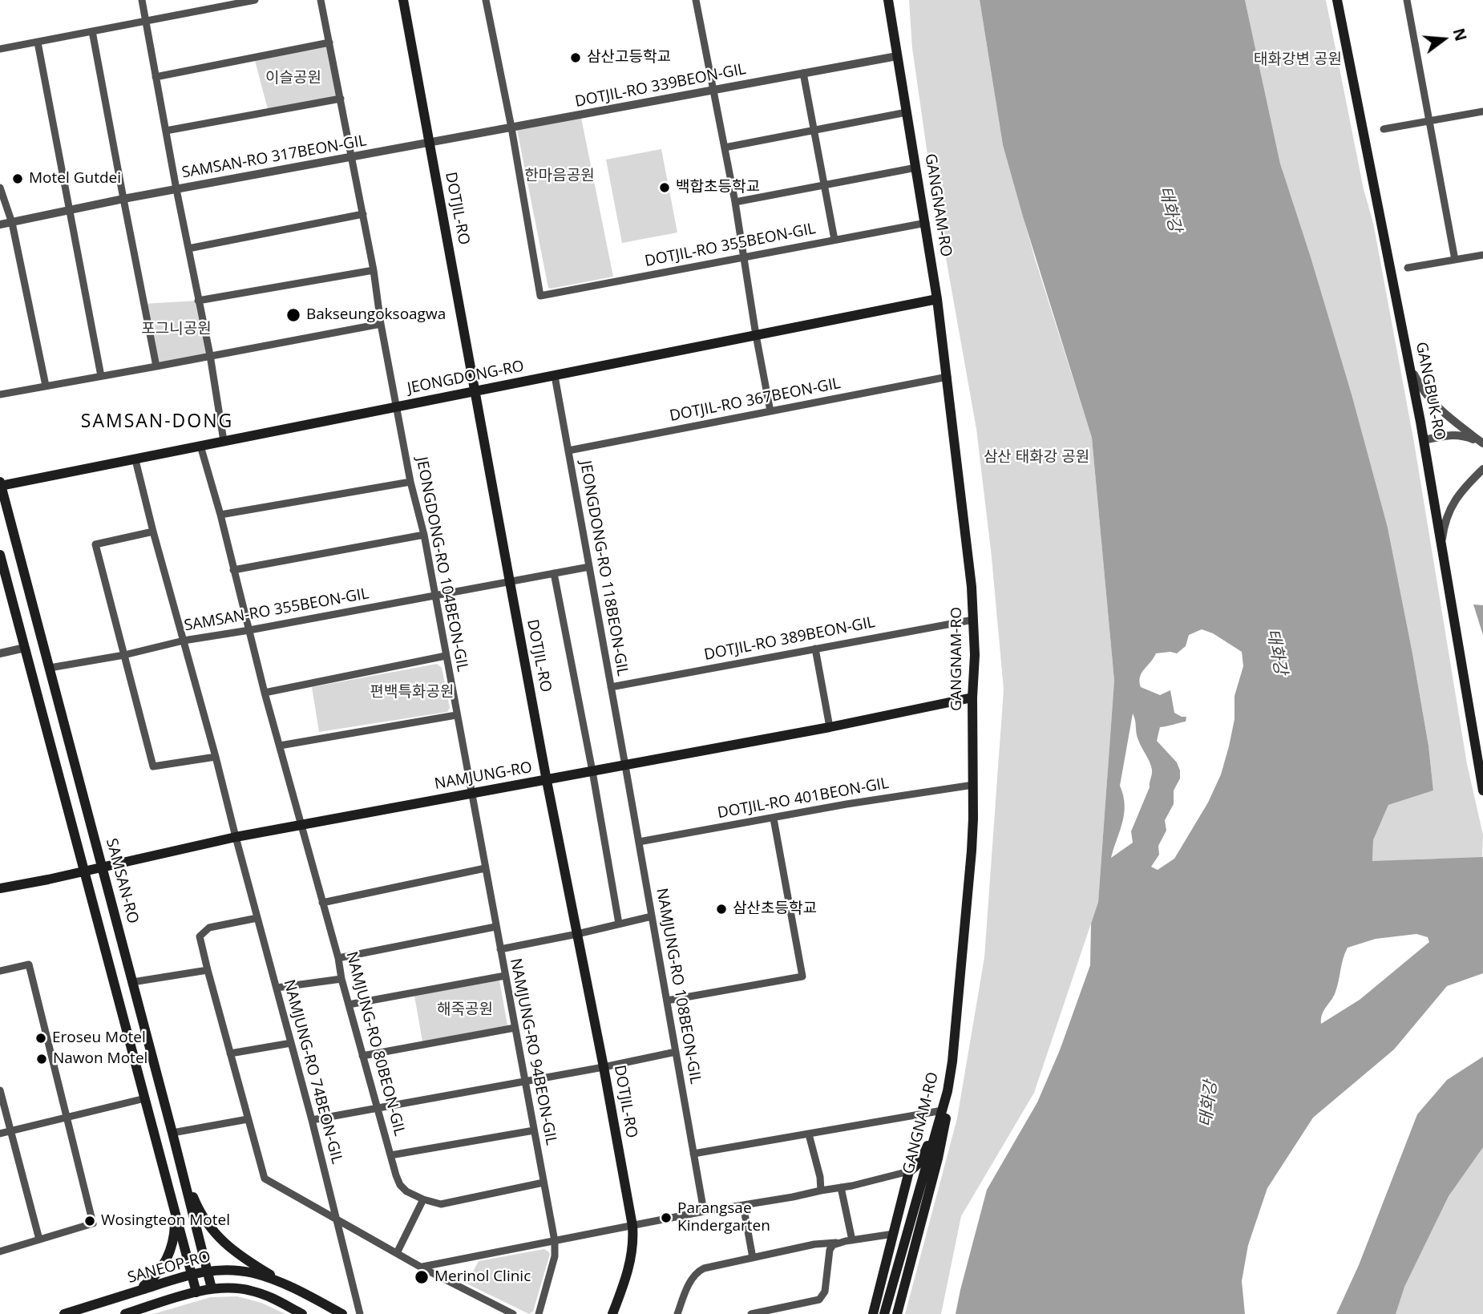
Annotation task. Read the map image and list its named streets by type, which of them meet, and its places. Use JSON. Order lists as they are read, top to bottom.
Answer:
{
  "streets": {
    "main road": [
      "GANGNAM-RO",
      "DOTJIL-RO",
      "JEONGDONG-RO",
      "GANGBUK-RO",
      "NAMJUNG-RO",
      "SAMSAN-RO",
      "SANEOP-RO"
    ],
    "street": [
      "DOTJIL-RO 339BEON-GIL",
      "SAMSAN-RO 317BEON-GIL",
      "DOTJIL-RO 355BEON-GIL",
      "DOTJIL-RO 367BEON-GIL",
      "JEONGDONG-RO 104BEON-GIL",
      "JEONGDONG-RO 118BEON-GIL",
      "SAMSAN-RO 355BEON-GIL",
      "DOTJIL-RO 389BEON-GIL",
      "DOTJIL-RO 401BEON-GIL",
      "NAMJUNG-RO 108BEON-GIL",
      "NAMJUNG-RO 80BEON-GIL",
      "NAMJUNG-RO 94BEON-GIL",
      "NAMJUNG-RO 74BEON-GIL"
    ]
  },
  "crossings": [
    ["DOTJIL-RO 339BEON-GIL", "SAMSAN-RO 317BEON-GIL"],
    ["DOTJIL-RO 339BEON-GIL", "GANGNAM-RO"],
    ["DOTJIL-RO 339BEON-GIL", "DOTJIL-RO"],
    ["DOTJIL-RO 339BEON-GIL", "DOTJIL-RO 355BEON-GIL"],
    ["SAMSAN-RO 317BEON-GIL", "DOTJIL-RO"],
    ["SAMSAN-RO 317BEON-GIL", "JEONGDONG-RO 104BEON-GIL"],
    ["GANGNAM-RO", "DOTJIL-RO 355BEON-GIL"],
    ["GANGNAM-RO", "JEONGDONG-RO"],
    ["GANGNAM-RO", "DOTJIL-RO 367BEON-GIL"],
    ["GANGNAM-RO", "DOTJIL-RO 389BEON-GIL"],
    ["GANGNAM-RO", "NAMJUNG-RO"],
    ["GANGNAM-RO", "DOTJIL-RO 401BEON-GIL"],
    ["DOTJIL-RO", "JEONGDONG-RO"],
    ["DOTJIL-RO", "SAMSAN-RO 355BEON-GIL"],
    ["DOTJIL-RO", "NAMJUNG-RO"],
    ["JEONGDONG-RO", "JEONGDONG-RO 104BEON-GIL"],
    ["JEONGDONG-RO", "JEONGDONG-RO 118BEON-GIL"],
    ["JEONGDONG-RO", "SAMSAN-RO"],
    ["JEONGDONG-RO", "NAMJUNG-RO 80BEON-GIL"],
    ["JEONGDONG-RO", "NAMJUNG-RO 74BEON-GIL"],
    ["DOTJIL-RO 367BEON-GIL", "JEONGDONG-RO 118BEON-GIL"],
    ["JEONGDONG-RO 104BEON-GIL", "SAMSAN-RO 355BEON-GIL"],
    ["JEONGDONG-RO 104BEON-GIL", "NAMJUNG-RO"],
    ["JEONGDONG-RO 104BEON-GIL", "NAMJUNG-RO 94BEON-GIL"],
    ["JEONGDONG-RO 118BEON-GIL", "SAMSAN-RO 355BEON-GIL"],
    ["JEONGDONG-RO 118BEON-GIL", "DOTJIL-RO 389BEON-GIL"],
    ["JEONGDONG-RO 118BEON-GIL", "NAMJUNG-RO"],
    ["JEONGDONG-RO 118BEON-GIL", "NAMJUNG-RO 108BEON-GIL"],
    ["SAMSAN-RO 355BEON-GIL", "SAMSAN-RO"],
    ["SAMSAN-RO 355BEON-GIL", "NAMJUNG-RO 80BEON-GIL"],
    ["SAMSAN-RO 355BEON-GIL", "NAMJUNG-RO 74BEON-GIL"],
    ["NAMJUNG-RO", "SAMSAN-RO"],
    ["NAMJUNG-RO", "NAMJUNG-RO 108BEON-GIL"],
    ["NAMJUNG-RO", "NAMJUNG-RO 80BEON-GIL"],
    ["NAMJUNG-RO", "NAMJUNG-RO 94BEON-GIL"],
    ["NAMJUNG-RO", "NAMJUNG-RO 74BEON-GIL"],
    ["DOTJIL-RO 401BEON-GIL", "NAMJUNG-RO 108BEON-GIL"],
    ["SAMSAN-RO", "SANEOP-RO"]
  ],
  "districts": ["SAMSAN-DONG"],
  "water": ["태화강"],
  "parks": [
    "태화강변 공원",
    "이슬공원",
    "한마음공원",
    "포그니공원",
    "삼산 태화강 공원",
    "편백특화공원",
    "해죽공원"
  ],
  "places": [
    "삼산고등학교",
    "Motel Gutdei",
    "백합초등학교",
    "Bakseungoksoagwa",
    "삼산초등학교",
    "Eroseu Motel",
    "Nawon Motel",
    "Parangsae Kindergarten",
    "Wosingteon Motel",
    "Merinol Clinic"
  ],
  "north": "right"
}
